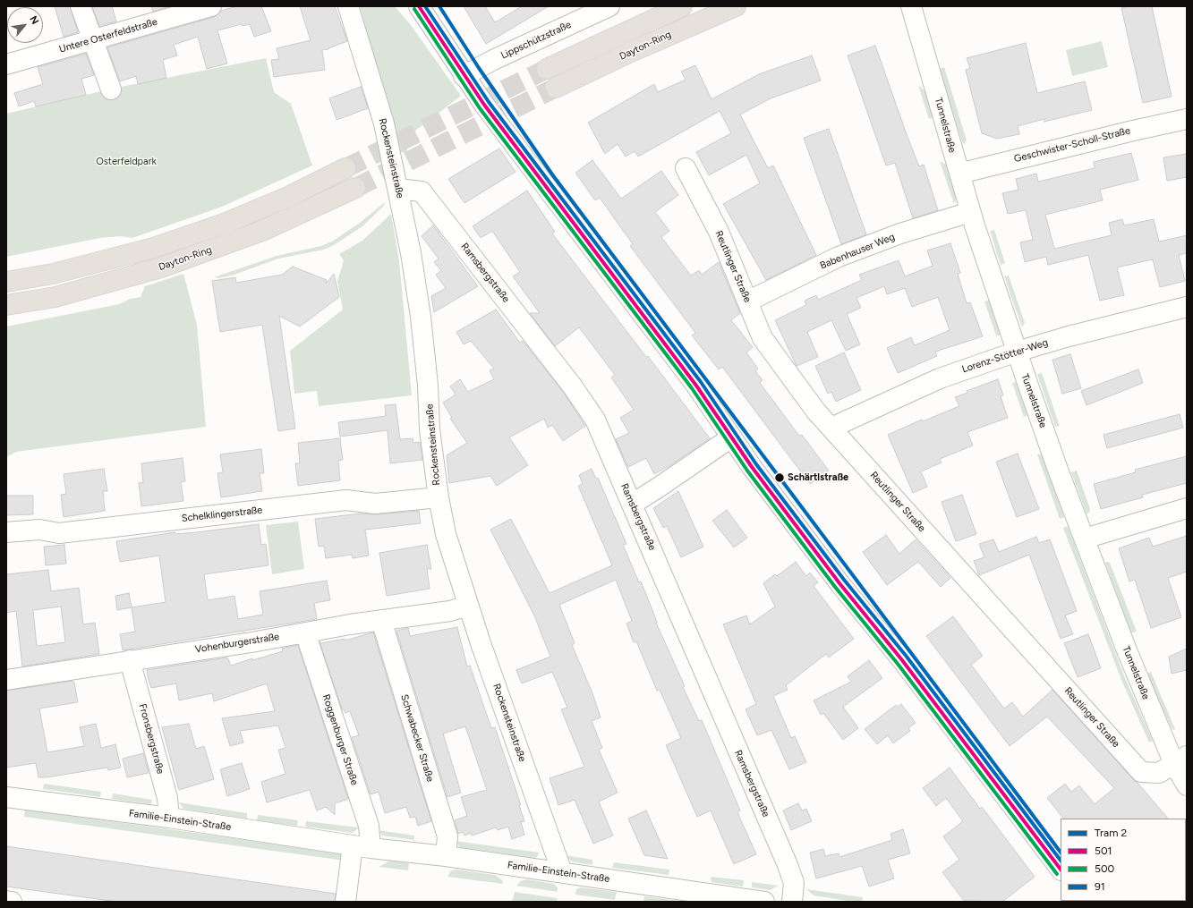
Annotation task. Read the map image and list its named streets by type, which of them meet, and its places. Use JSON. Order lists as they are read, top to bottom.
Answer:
{
  "streets": {
    "highway": ["Dayton-Ring"],
    "street": [
      "Untere Osterfeldstraße",
      "Lippschützstraße",
      "Tunnelstraße",
      "Geschwister-Scholl-Straße",
      "Rockensteinstraße",
      "Babenhauser Weg",
      "Reutlinger Straße",
      "Ramsbergstraße",
      "Lorenz-Stötter-Weg",
      "Schelklingerstraße",
      "Vohenburgerstraße",
      "Schwabecker Straße",
      "Fronsbergstraße",
      "Roggenburger Straße",
      "Familie-Einstein-Straße"
    ]
  },
  "crossings": [
    ["Tunnelstraße", "Geschwister-Scholl-Straße"],
    ["Tunnelstraße", "Babenhauser Weg"],
    ["Tunnelstraße", "Reutlinger Straße"],
    ["Tunnelstraße", "Lorenz-Stötter-Weg"],
    ["Rockensteinstraße", "Ramsbergstraße"],
    ["Rockensteinstraße", "Schelklingerstraße"],
    ["Rockensteinstraße", "Vohenburgerstraße"],
    ["Rockensteinstraße", "Familie-Einstein-Straße"],
    ["Babenhauser Weg", "Reutlinger Straße"],
    ["Reutlinger Straße", "Lorenz-Stötter-Weg"],
    ["Vohenburgerstraße", "Schwabecker Straße"],
    ["Vohenburgerstraße", "Fronsbergstraße"],
    ["Vohenburgerstraße", "Roggenburger Straße"],
    ["Schwabecker Straße", "Familie-Einstein-Straße"],
    ["Fronsbergstraße", "Familie-Einstein-Straße"],
    ["Roggenburger Straße", "Familie-Einstein-Straße"]
  ],
  "parks": ["Osterfeldpark"],
  "places": ["Schärtlstraße"],
  "lines": [
    "tram line 2",
    "transit line 501",
    "transit line 91",
    "transit line 500"
  ],
  "legend": [
    "Tram 2",
    "501",
    "500",
    "91"
  ],
  "north": "top right"
}
